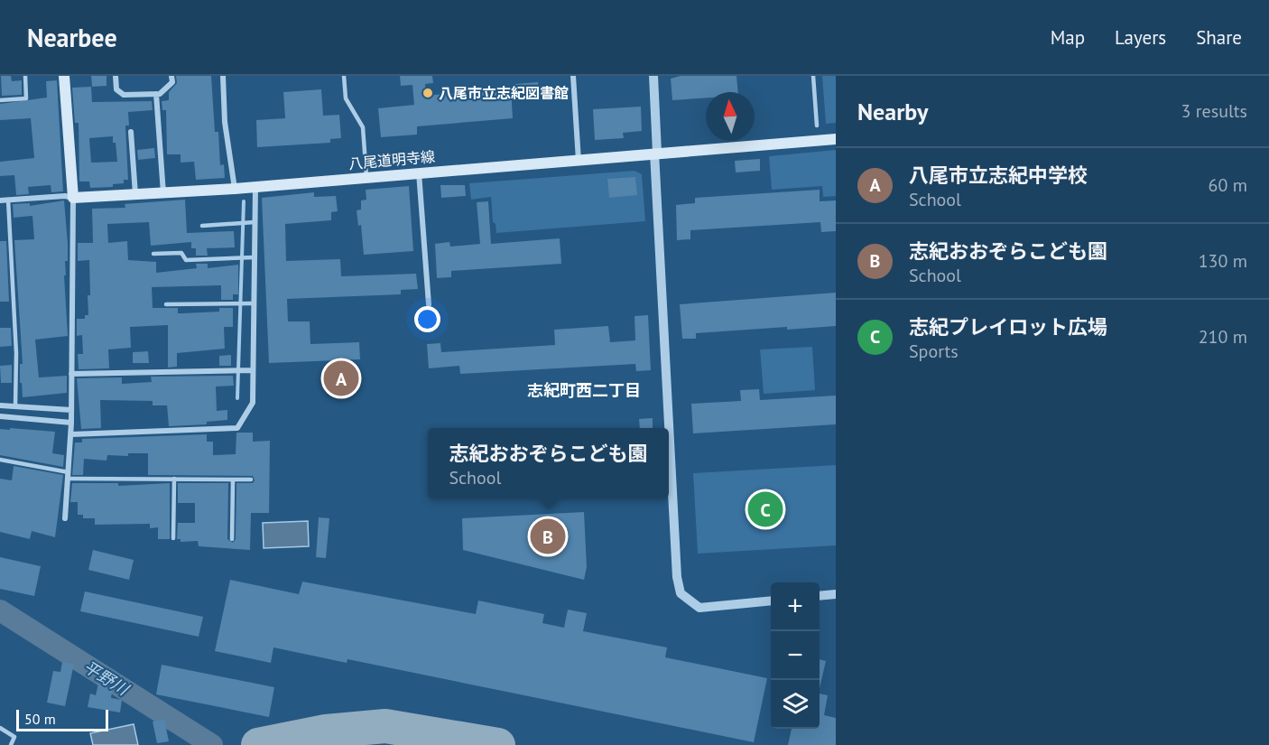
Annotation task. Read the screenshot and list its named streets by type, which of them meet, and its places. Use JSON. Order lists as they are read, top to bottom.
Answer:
{
  "streets": {
    "main road": ["八尾道明寺線"]
  },
  "districts": ["志紀町西二丁目"],
  "water": ["平野川"],
  "places": ["八尾市立志紀図書館"],
  "scale_bar": "50 m",
  "north": "top",
  "page": {
    "header": "Nearbee",
    "nav": ["Map", "Layers", "Share"],
    "heading": ["Nearby", "3 results"],
    "list": [
      {
        "mark": "A",
        "name": "八尾市立志紀中学校",
        "note": "School",
        "value": "60 m"
      },
      {
        "mark": "B",
        "name": "志紀おおぞらこども園",
        "note": "School",
        "value": "130 m"
      },
      {
        "mark": "C",
        "name": "志紀プレイロット広場",
        "note": "Sports",
        "value": "210 m"
      }
    ],
    "pins": ["A", "C", "B"],
    "popup": ["志紀おおぞらこども園", "School"],
    "map_buttons": ["+", "−"],
    "scale": "50 m"
  }
}
